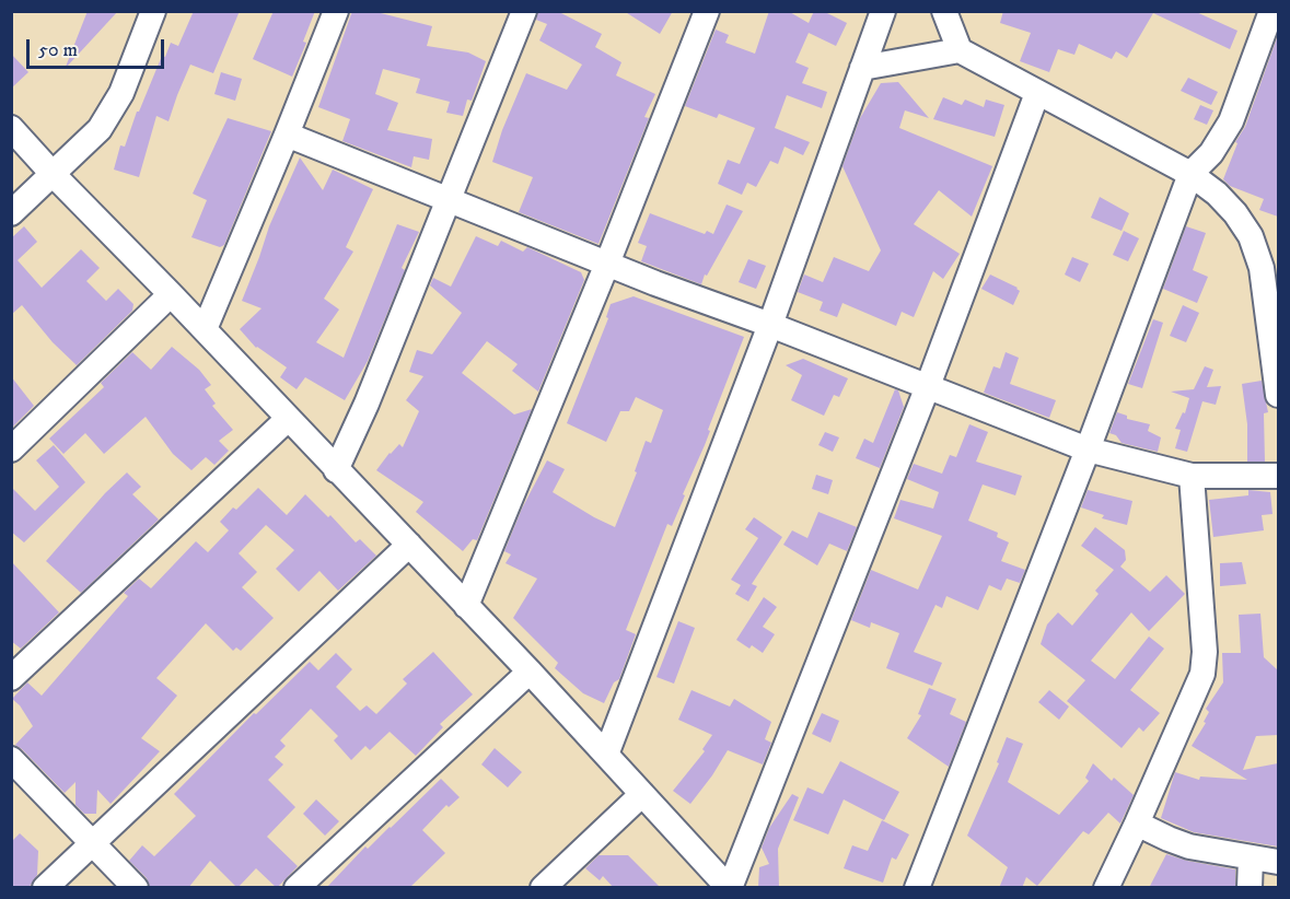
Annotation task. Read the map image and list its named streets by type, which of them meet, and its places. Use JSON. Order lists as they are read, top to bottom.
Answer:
{
  "scale_bar": "50 m"
}
